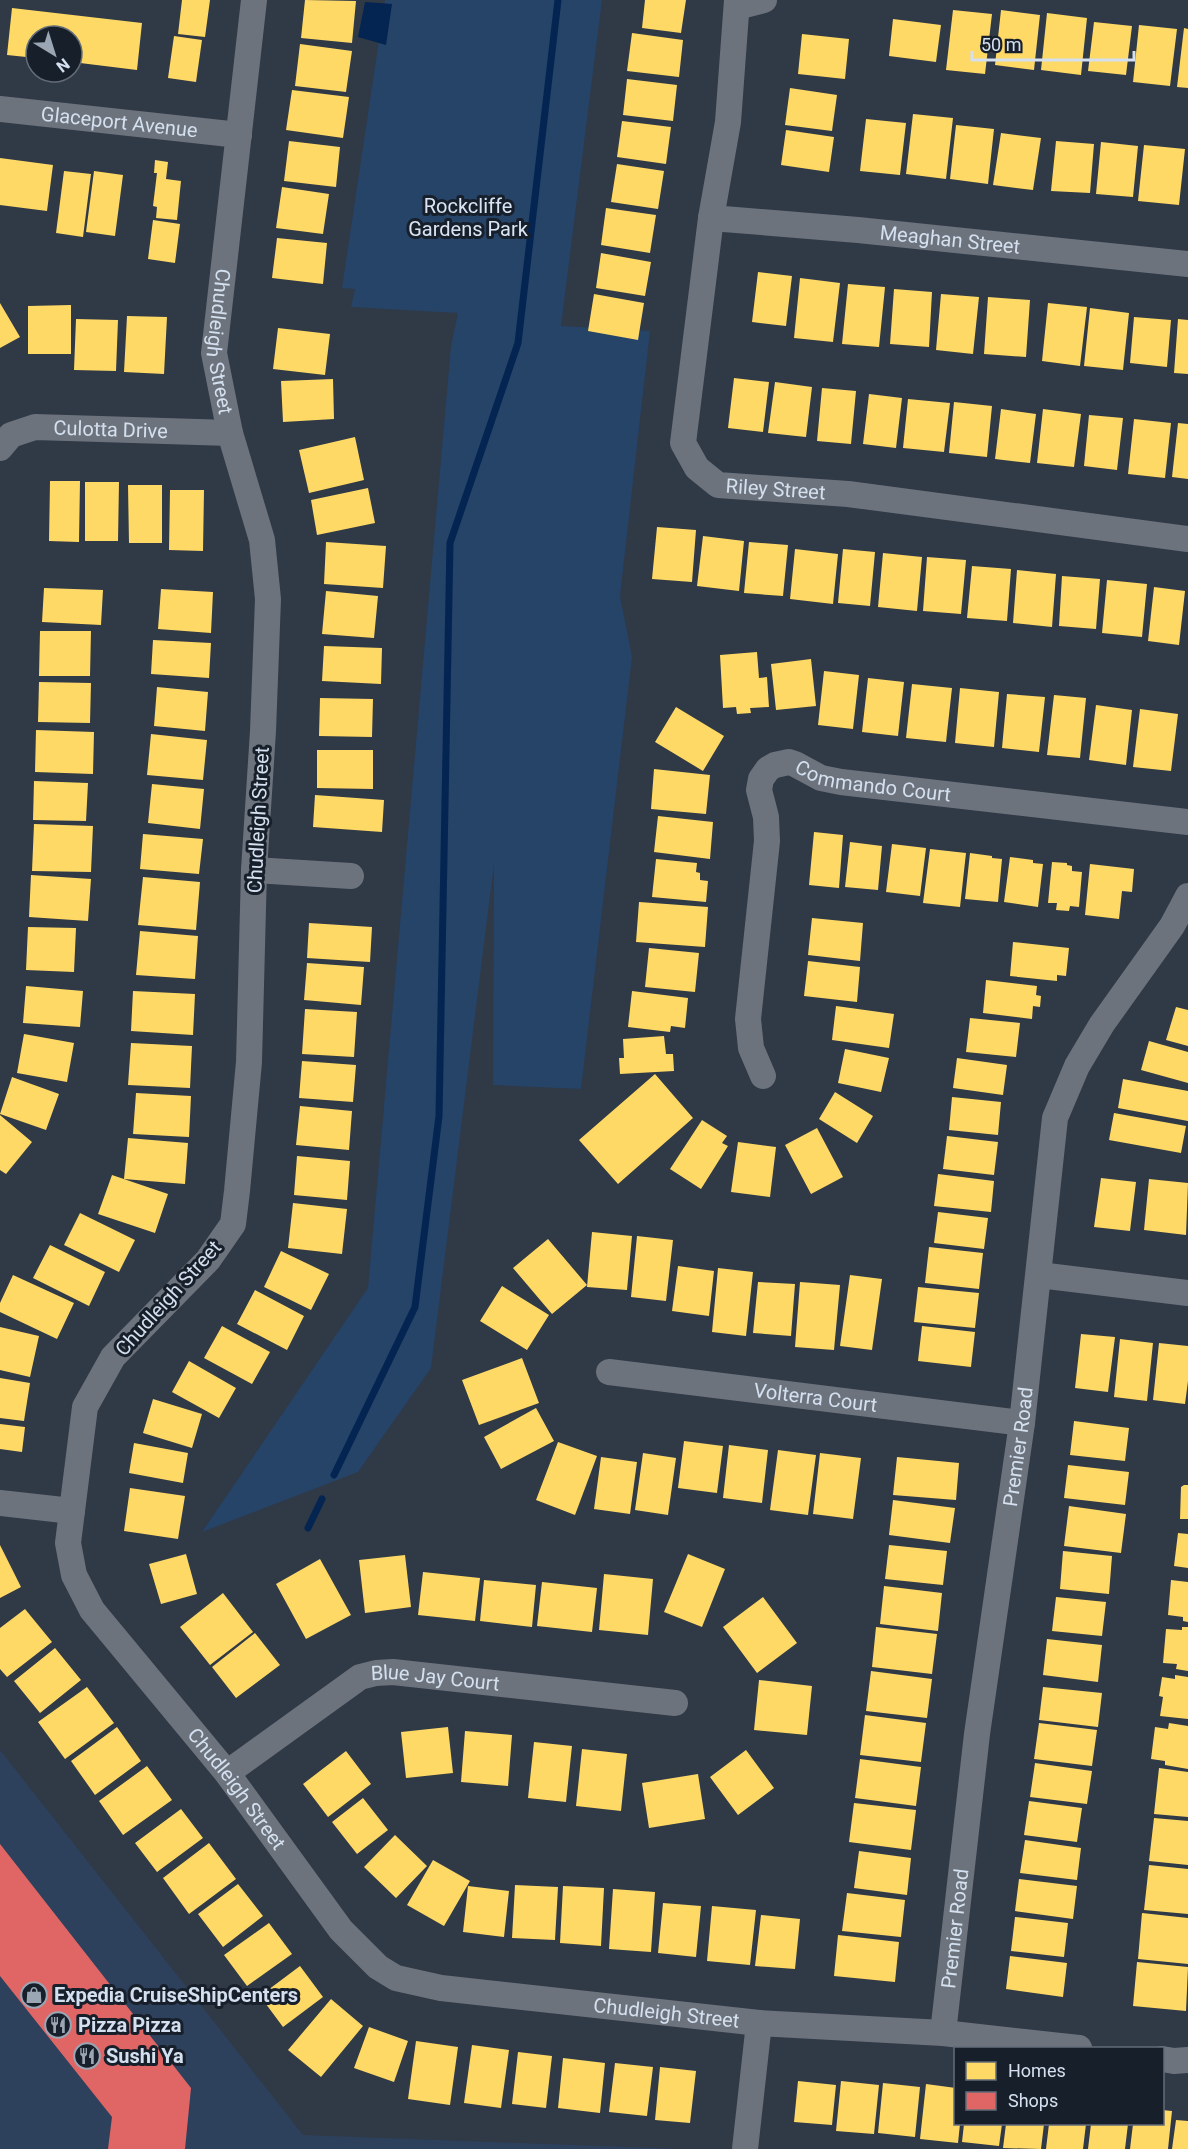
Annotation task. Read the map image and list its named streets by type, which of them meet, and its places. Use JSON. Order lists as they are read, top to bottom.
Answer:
{
  "streets": {
    "street": [
      "Glaceport Avenue",
      "Meaghan Street",
      "Chudleigh Street",
      "Culotta Drive",
      "Riley Street",
      "Commando Court",
      "Volterra Court",
      "Premier Road",
      "Blue Jay Court"
    ]
  },
  "crossings": [
    ["Glaceport Avenue", "Chudleigh Street"],
    ["Meaghan Street", "Riley Street"],
    ["Chudleigh Street", "Culotta Drive"],
    ["Chudleigh Street", "Premier Road"],
    ["Chudleigh Street", "Blue Jay Court"],
    ["Volterra Court", "Premier Road"]
  ],
  "parks": ["Rockcliffe Gardens Park"],
  "places": {
    "shop": ["Expedia CruiseShipCenters"],
    "restaurant": ["Pizza Pizza", "Sushi Ya"]
  },
  "legend": ["Homes", "Shops"],
  "scale_bar": "50 m",
  "north": "bottom right"
}
